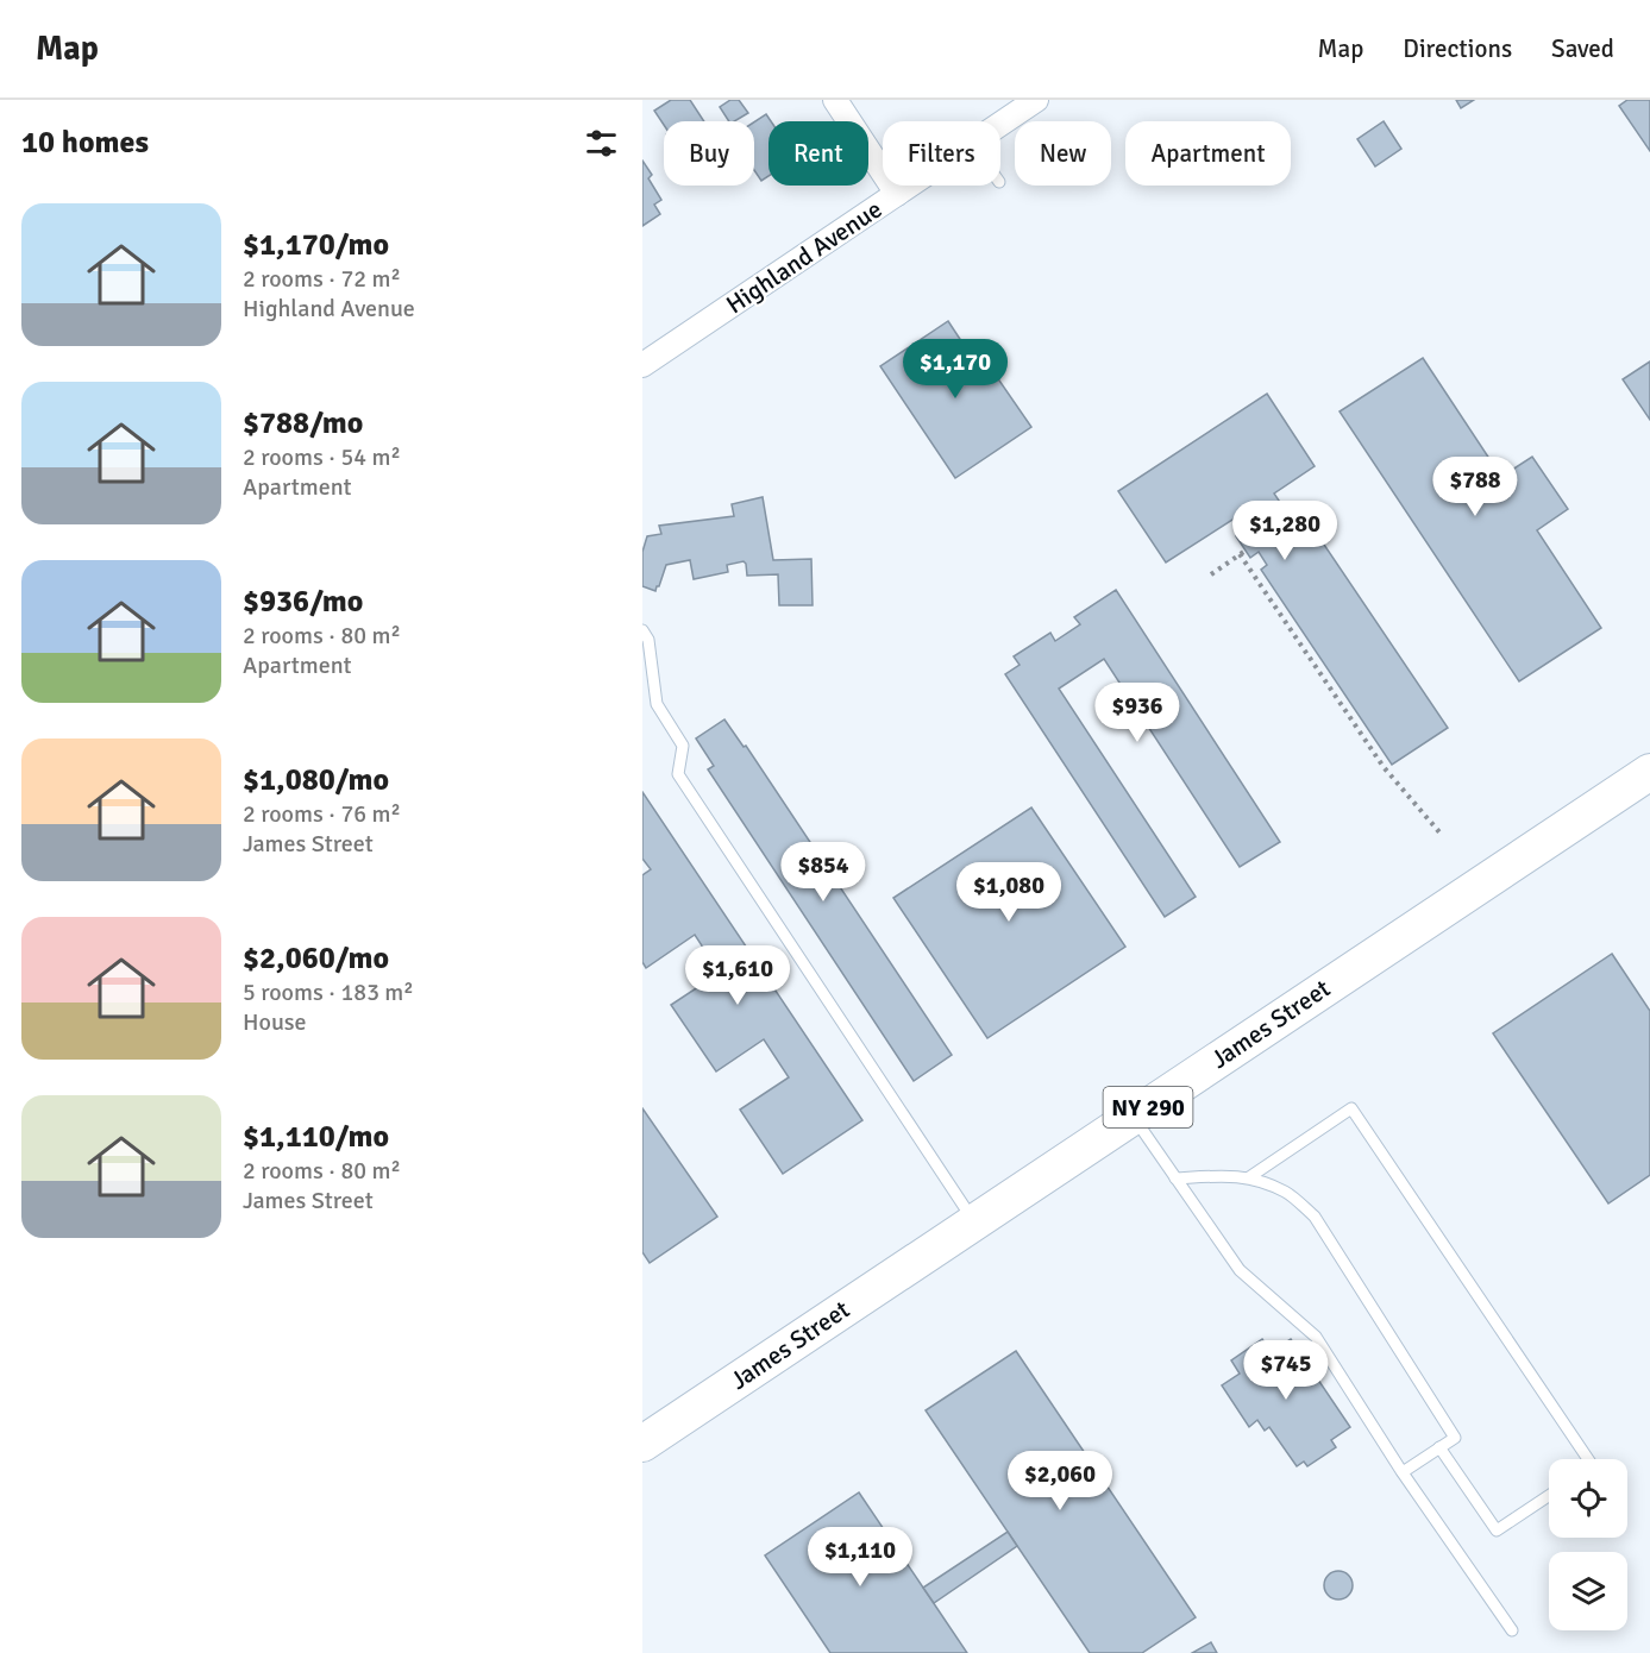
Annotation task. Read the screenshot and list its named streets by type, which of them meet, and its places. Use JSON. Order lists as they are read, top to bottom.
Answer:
{
  "streets": {
    "main road": ["James Street", "NY 290"],
    "street": ["Highland Avenue"]
  },
  "page": {
    "header": "Map",
    "nav": ["Map", "Directions", "Saved"],
    "heading": "10 homes",
    "chip": [
      "Buy",
      "Rent",
      "Filters",
      "New",
      "Apartment"
    ],
    "list": [
      {
        "name": "$1,170/mo",
        "note": "2 rooms · 72 m² · Highland Avenue"
      },
      {
        "name": "$788/mo",
        "note": "2 rooms · 54 m² · Apartment"
      },
      {
        "name": "$936/mo",
        "note": "2 rooms · 80 m² · Apartment"
      },
      {
        "name": "$1,080/mo",
        "note": "2 rooms · 76 m² · James Street"
      },
      {
        "name": "$2,060/mo",
        "note": "5 rooms · 183 m² · House"
      },
      {
        "name": "$1,110/mo",
        "note": "2 rooms · 80 m² · James Street"
      }
    ],
    "price": [
      "$1,170",
      "$788",
      "$1,280",
      "$936",
      "$854",
      "$1,080",
      "$1,610",
      "$745",
      "$2,060",
      "$1,110"
    ]
  }
}
